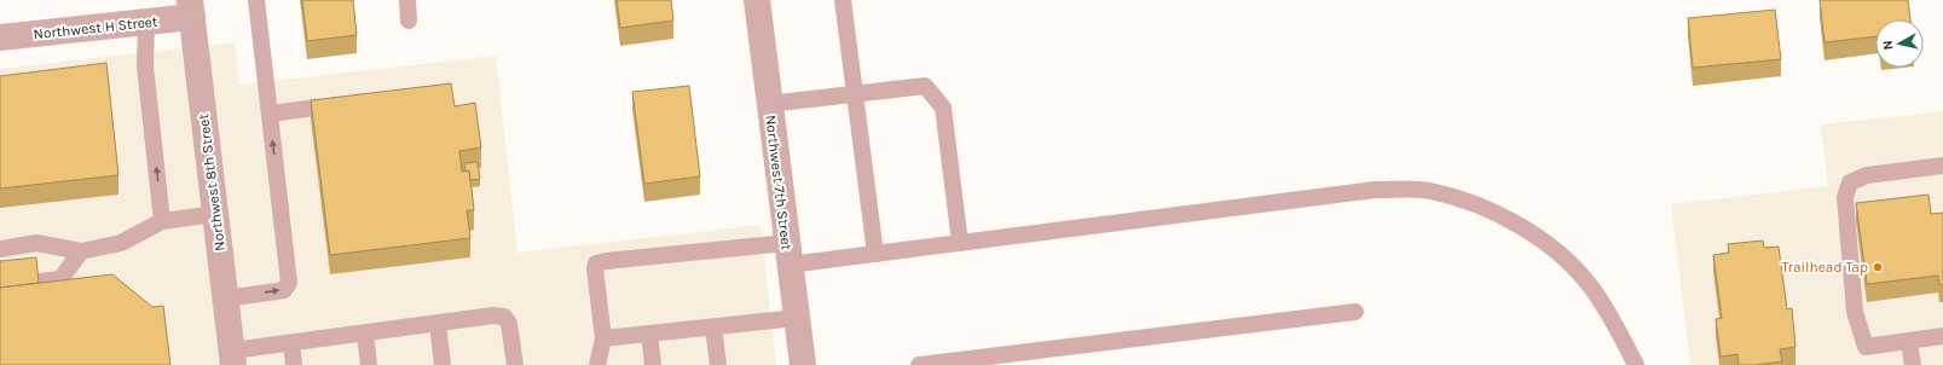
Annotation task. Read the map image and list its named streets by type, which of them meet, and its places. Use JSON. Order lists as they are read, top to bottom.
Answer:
{
  "streets": {
    "street": ["Northwest H Street", "Northwest 8th Street", "Northwest 7th Street"]
  },
  "crossings": [
    ["Northwest H Street", "Northwest 8th Street"]
  ],
  "places": ["Trailhead Tap"],
  "north": "left"
}
